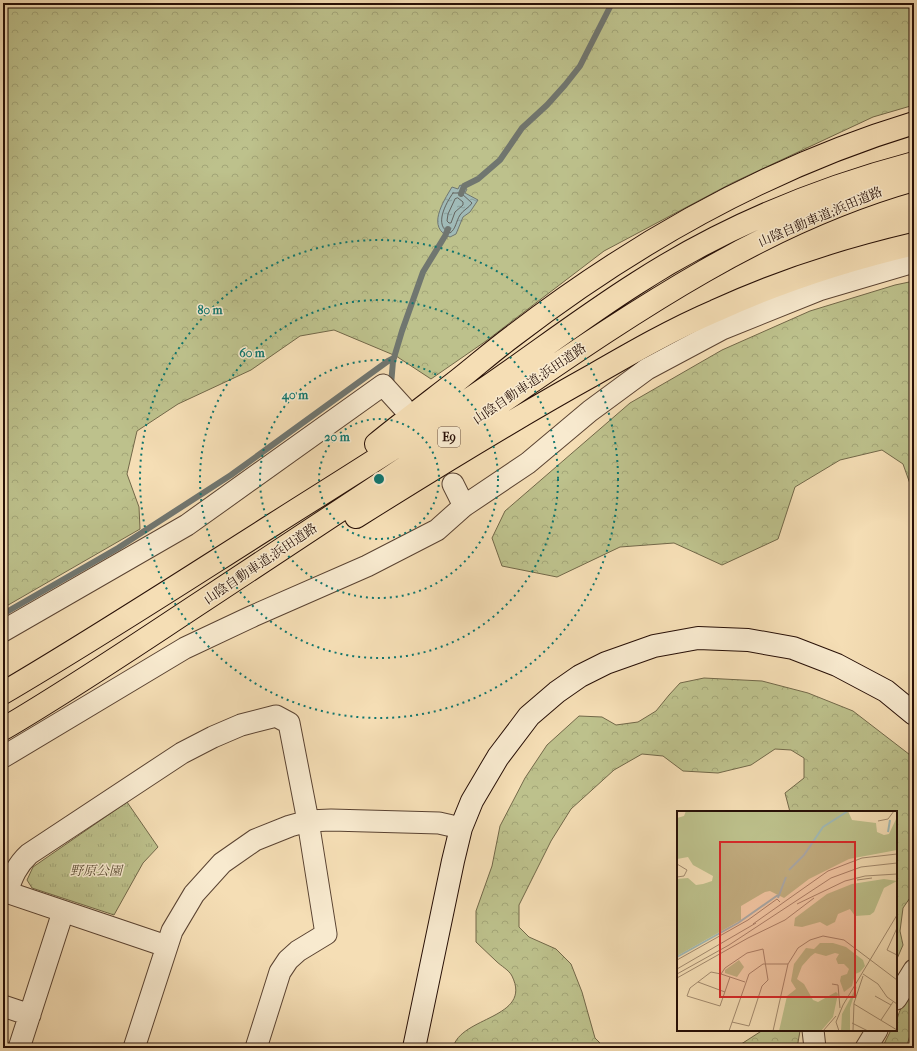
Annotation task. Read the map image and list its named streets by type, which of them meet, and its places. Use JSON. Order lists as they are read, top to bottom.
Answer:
{
  "streets": {
    "highway": ["山陰自動車道;浜田道路", "E9"]
  },
  "parks": ["野原公園"],
  "rings": [
    "80 m",
    "60 m",
    "40 m",
    "20 m"
  ]
}
